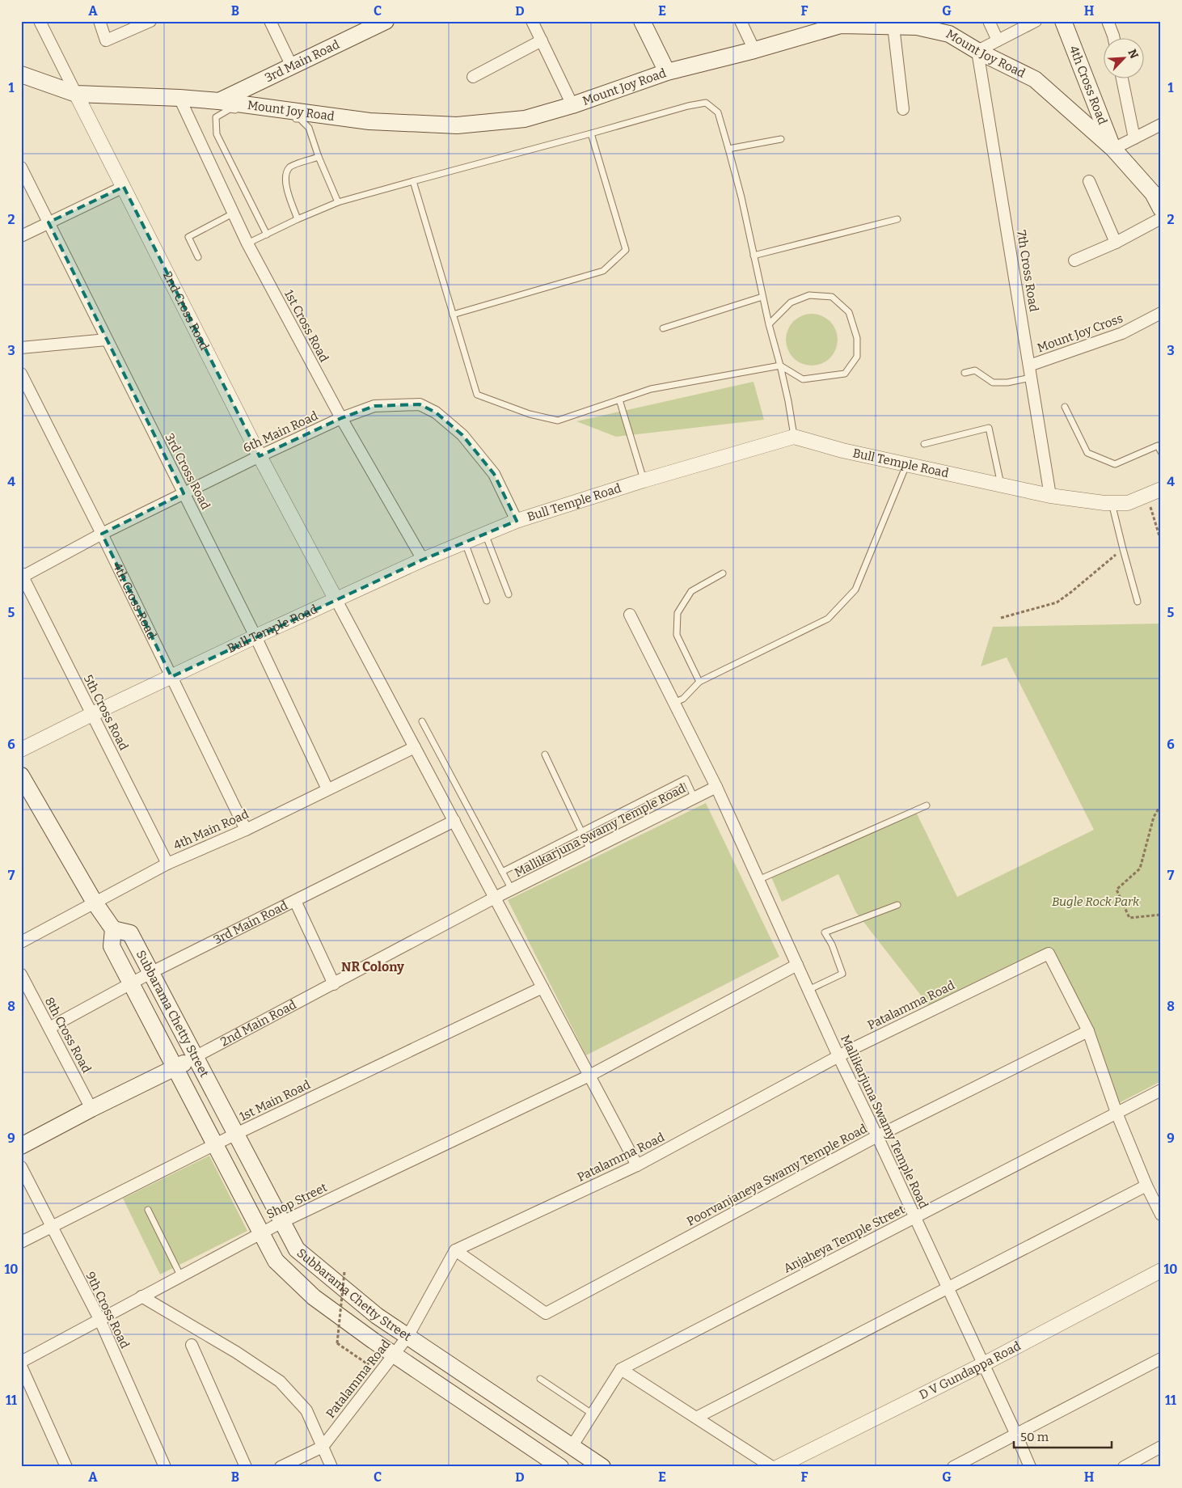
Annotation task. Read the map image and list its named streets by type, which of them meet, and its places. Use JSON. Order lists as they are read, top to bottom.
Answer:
{
  "streets": {
    "main road": [
      "Mount Joy Road",
      "3rd Main Road",
      "4th Cross Road",
      "Subbarama Chetty Street",
      "2nd Main Road"
    ],
    "street": [
      "7th Cross Road",
      "2nd Cross Road",
      "1st Cross Road",
      "Mount Joy Cross",
      "6th Main Road",
      "Bull Temple Road",
      "3rd Cross Road",
      "5th Cross Road",
      "4th Main Road",
      "Mallikarjuna Swamy Temple Road",
      "Patalamma Road",
      "8th Cross Road",
      "1st Main Road",
      "Poorvanjaneya Swamy Temple Road",
      "Shop Street",
      "Anjaheya Temple Street",
      "9th Cross Road",
      "D V Gundappa Road"
    ]
  },
  "crossings": [
    ["Mount Joy Road", "3rd Main Road"],
    ["Mount Joy Road", "4th Cross Road"],
    ["Mount Joy Road", "7th Cross Road"],
    ["Mount Joy Road", "2nd Cross Road"],
    ["Mount Joy Road", "1st Cross Road"],
    ["3rd Main Road", "Subbarama Chetty Street"],
    ["3rd Main Road", "8th Cross Road"],
    ["4th Cross Road", "6th Main Road"],
    ["4th Cross Road", "Bull Temple Road"],
    ["4th Cross Road", "4th Main Road"],
    ["7th Cross Road", "Mount Joy Cross"],
    ["7th Cross Road", "Bull Temple Road"],
    ["2nd Cross Road", "6th Main Road"],
    ["2nd Cross Road", "Bull Temple Road"],
    ["1st Cross Road", "6th Main Road"],
    ["1st Cross Road", "Bull Temple Road"],
    ["6th Main Road", "Bull Temple Road"],
    ["6th Main Road", "3rd Cross Road"],
    ["6th Main Road", "5th Cross Road"],
    ["Bull Temple Road", "3rd Cross Road"],
    ["Bull Temple Road", "5th Cross Road"],
    ["3rd Cross Road", "4th Main Road"],
    ["5th Cross Road", "4th Main Road"],
    ["Mallikarjuna Swamy Temple Road", "Patalamma Road"],
    ["Mallikarjuna Swamy Temple Road", "2nd Main Road"],
    ["Mallikarjuna Swamy Temple Road", "Poorvanjaneya Swamy Temple Road"],
    ["Mallikarjuna Swamy Temple Road", "Shop Street"],
    ["Mallikarjuna Swamy Temple Road", "Anjaheya Temple Street"],
    ["Mallikarjuna Swamy Temple Road", "D V Gundappa Road"],
    ["Patalamma Road", "Subbarama Chetty Street"],
    ["Patalamma Road", "Poorvanjaneya Swamy Temple Road"],
    ["Subbarama Chetty Street", "2nd Main Road"],
    ["Subbarama Chetty Street", "1st Main Road"],
    ["Subbarama Chetty Street", "Shop Street"],
    ["Subbarama Chetty Street", "Anjaheya Temple Street"],
    ["2nd Main Road", "8th Cross Road"],
    ["1st Main Road", "9th Cross Road"],
    ["Shop Street", "9th Cross Road"]
  ],
  "districts": ["NR Colony"],
  "parks": ["Bugle Rock Park"],
  "scale_bar": "50 m",
  "north": "top right",
  "grid": {
    "columns": [
      "A",
      "B",
      "C",
      "D",
      "E",
      "F",
      "G",
      "H"
    ],
    "rows": [
      "1",
      "2",
      "3",
      "4",
      "5",
      "6",
      "7",
      "8",
      "9",
      "10",
      "11"
    ]
  }
}
